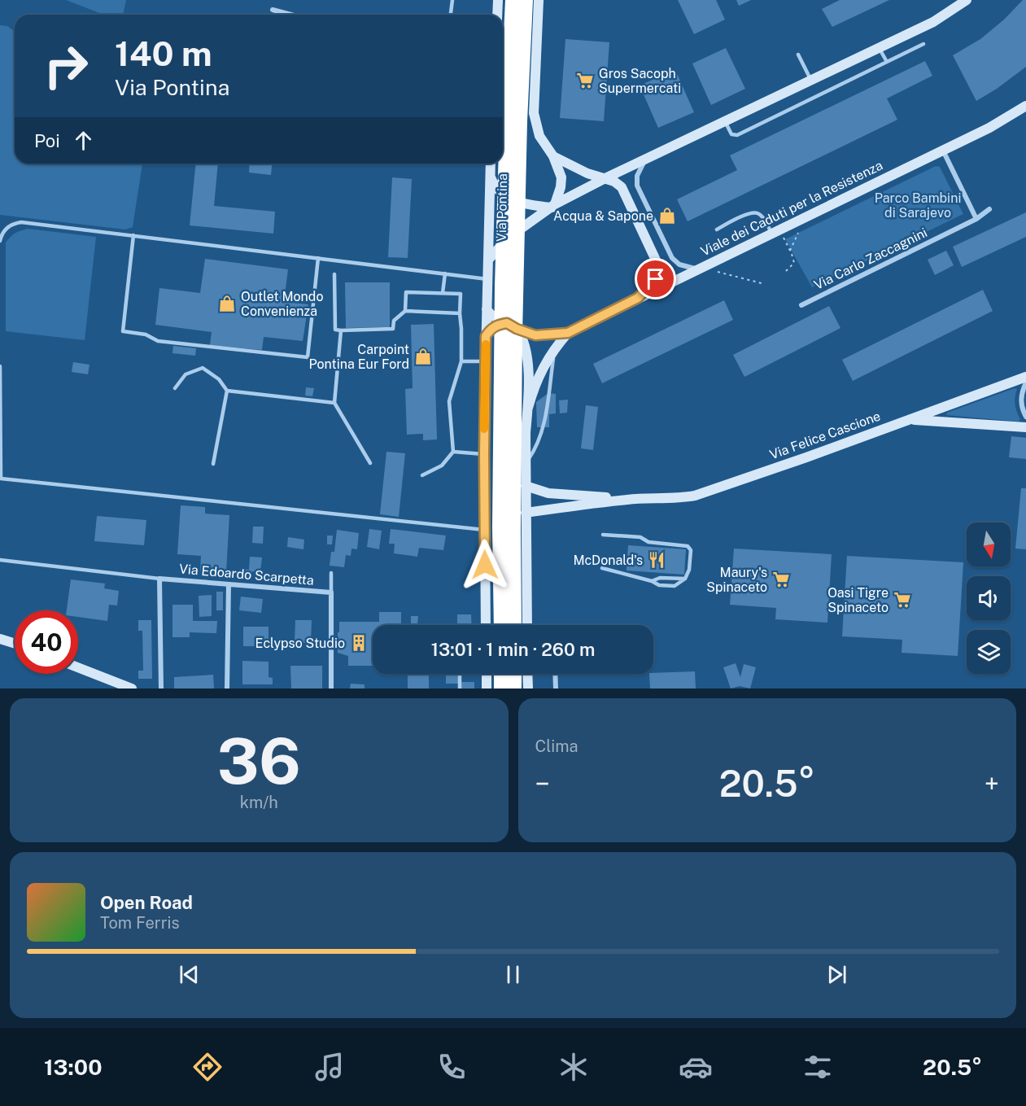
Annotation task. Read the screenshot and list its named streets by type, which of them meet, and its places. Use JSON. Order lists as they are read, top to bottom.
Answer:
{
  "streets": {
    "highway": ["Via Pontina"],
    "street": [
      "Viale dei Caduti per la Resistenza",
      "Via Carlo Zaccagnini",
      "Via Felice Cascione",
      "Via Edoardo Scarpetta"
    ]
  },
  "crossings": [
    ["Via Pontina", "Viale dei Caduti per la Resistenza"]
  ],
  "parks": ["Parco Bambini di Sarajevo"],
  "places": {
    "supermarket": ["Gros Sacoph Supermercati", "Maury's Spinaceto", "Oasi Tigre Spinaceto"],
    "shop": ["Acqua & Sapone", "Outlet Mondo Convenienza", "Carpoint Pontina Eur Ford"],
    "restaurant": ["McDonald's"],
    "building": ["Eclypso Studio"]
  },
  "north": "bottom",
  "page": {
    "turn": ["140 m", "Via Pontina"],
    "then": "Poi",
    "limit": "40",
    "trip": "13:01 · 1 min · 260 m",
    "tile": [
      ["36", "km/h"],
      "Clima"
    ],
    "heat": ["−", "20.5°", "+"],
    "song": ["Open Road", "Tom Ferris"],
    "tabs": ["13:00", "20.5°"]
  }
}
